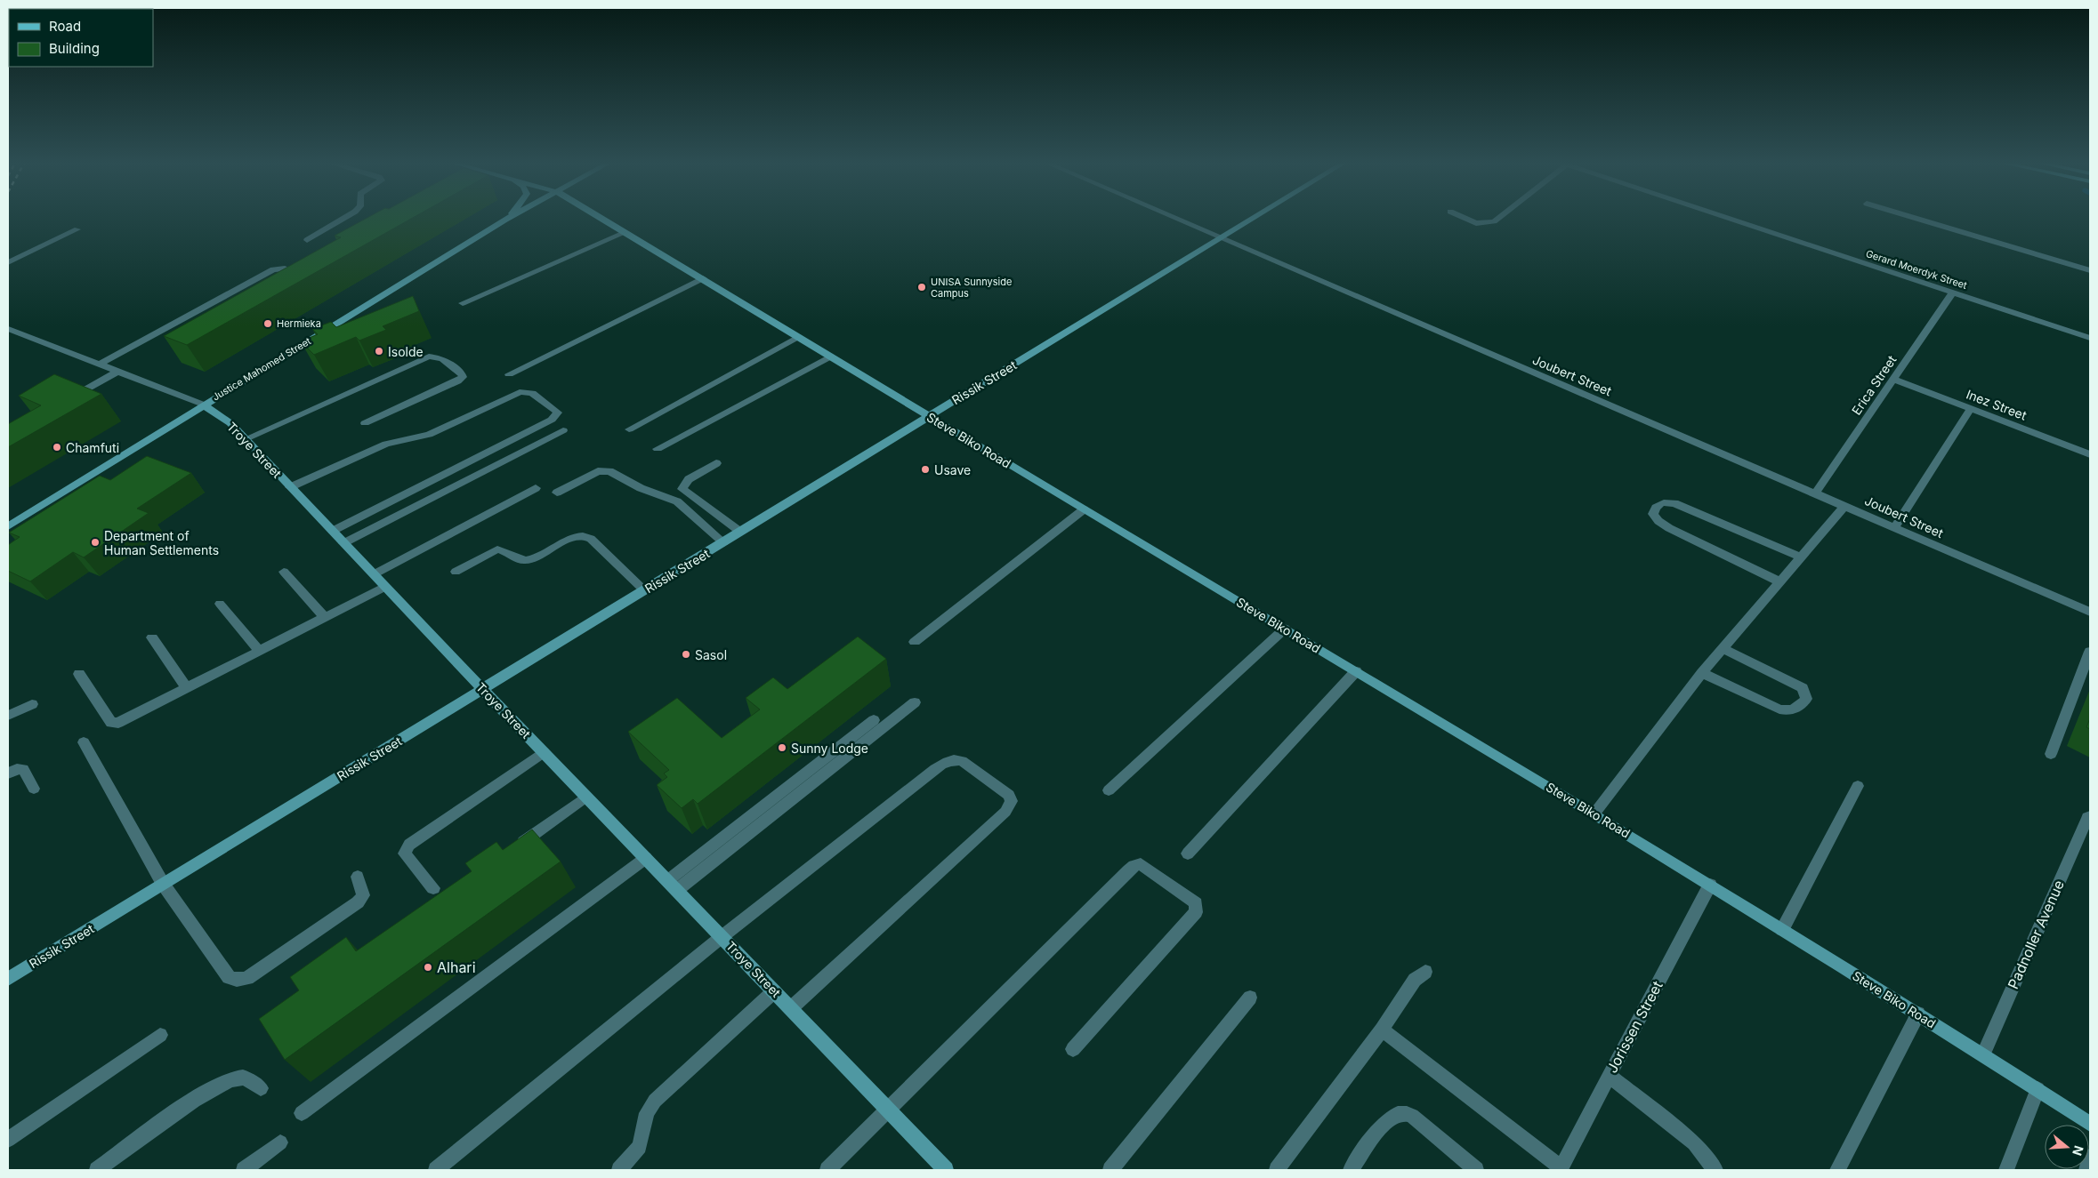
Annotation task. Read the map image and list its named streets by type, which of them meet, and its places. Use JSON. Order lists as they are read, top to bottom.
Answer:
{
  "streets": {
    "main road": [
      "Justice Mahomed Street",
      "Rissik Street",
      "Steve Biko Road",
      "Troye Street"
    ],
    "street": [
      "Gerard Moerdyk Street",
      "Joubert Street",
      "Erica Street",
      "Inez Street",
      "Padnoller Avenue",
      "Jorissen Street"
    ]
  },
  "crossings": [
    ["Gerard Moerdyk Street", "Erica Street"],
    ["Justice Mahomed Street", "Troye Street"],
    ["Joubert Street", "Rissik Street"],
    ["Joubert Street", "Erica Street"],
    ["Rissik Street", "Steve Biko Road"],
    ["Rissik Street", "Troye Street"],
    ["Erica Street", "Inez Street"],
    ["Steve Biko Road", "Padnoller Avenue"],
    ["Steve Biko Road", "Jorissen Street"]
  ],
  "places": [
    "UNISA Sunnyside Campus",
    "Hermieka",
    "Isolde",
    "Chamfuti",
    "Usave",
    "Department of Human Settlements",
    "Sasol",
    "Sunny Lodge",
    "Alhari"
  ],
  "legend": ["Road", "Building"],
  "north": "right"
}
